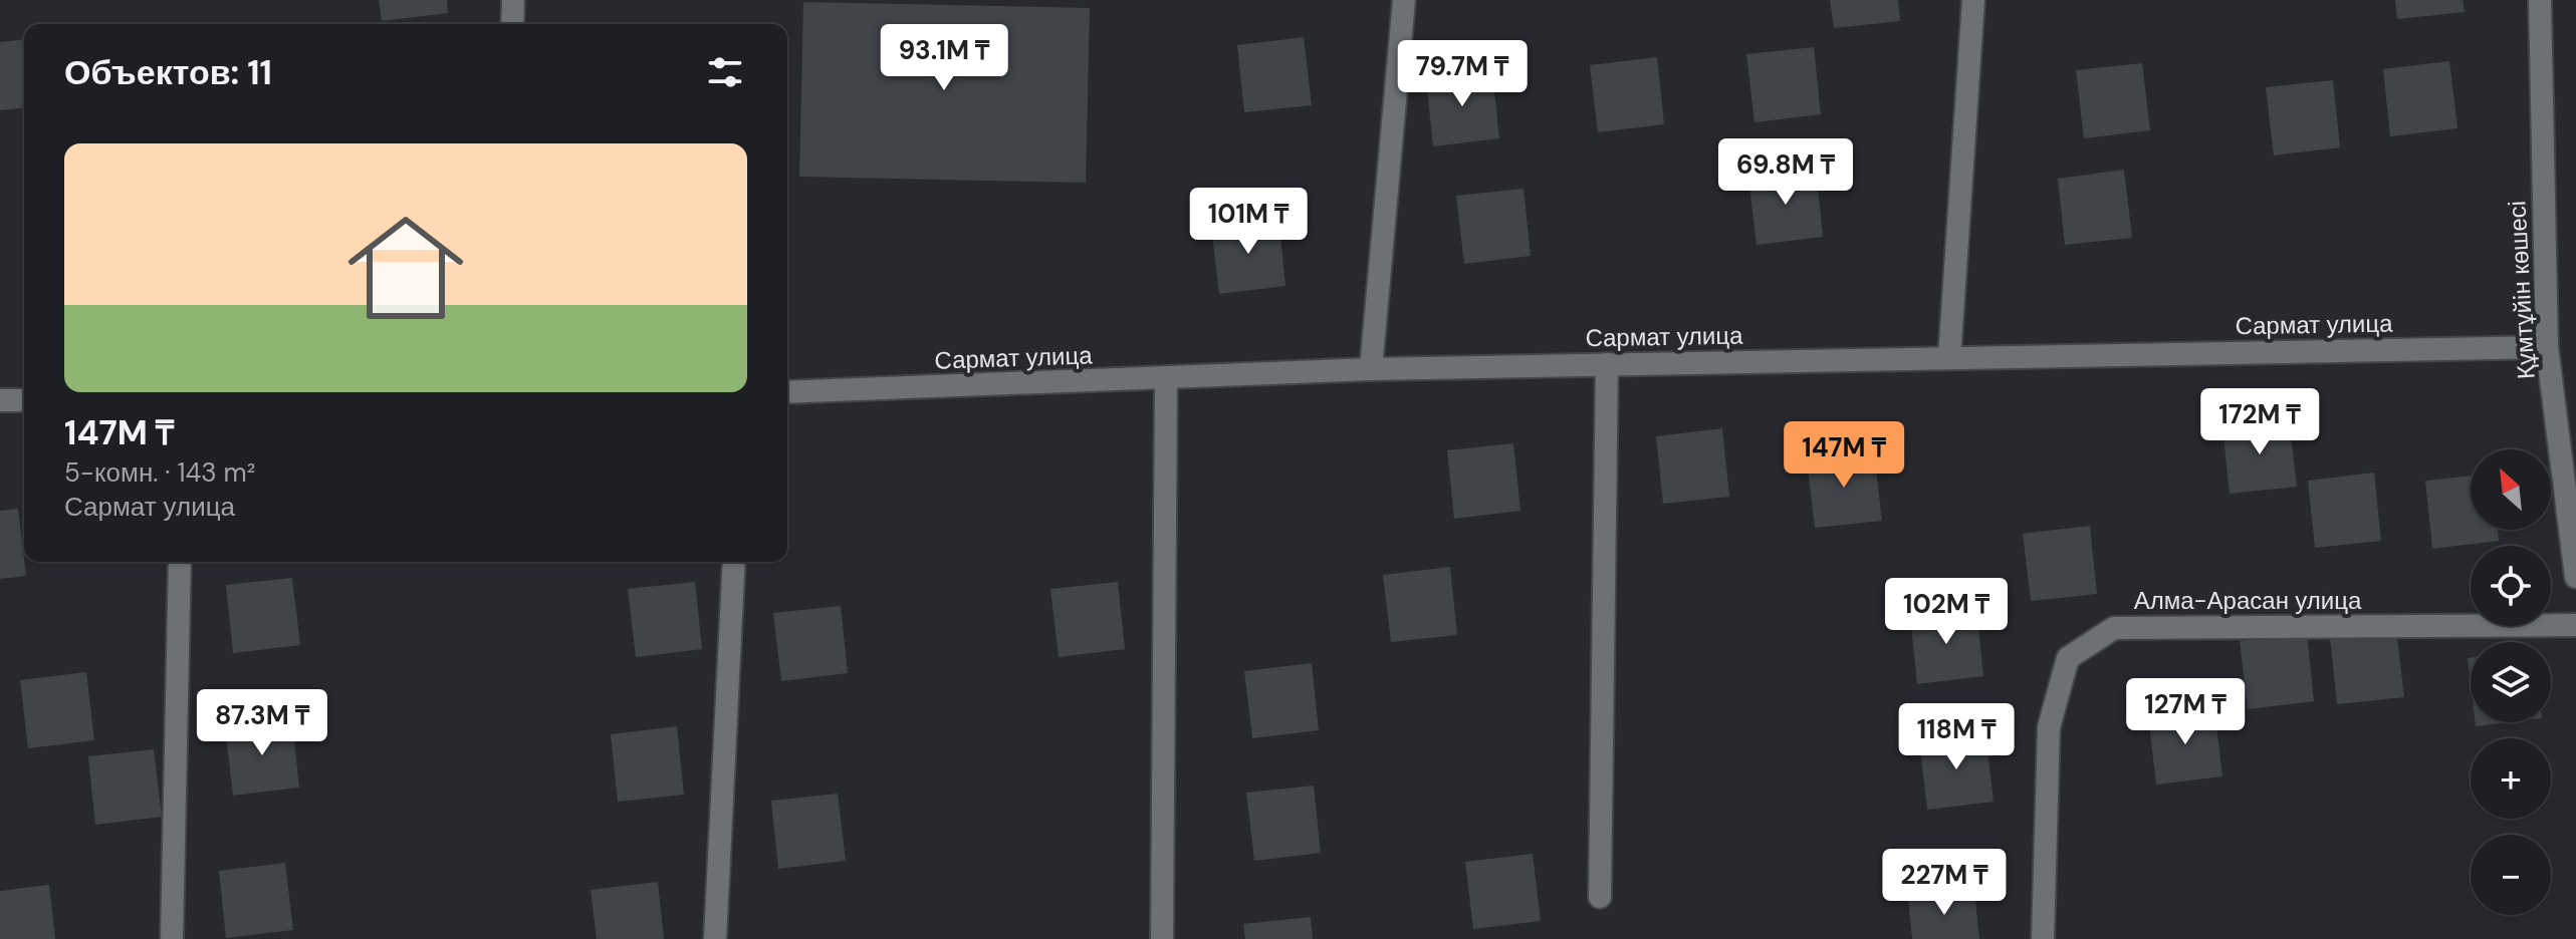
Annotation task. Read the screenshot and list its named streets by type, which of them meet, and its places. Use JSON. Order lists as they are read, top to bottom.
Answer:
{
  "streets": {
    "street": ["Құмтұйiн көшесі", "Сармат улица", "Алма-Арасан улица"]
  },
  "crossings": [
    ["Құмтұйiн көшесі", "Сармат улица"]
  ],
  "north": "top left",
  "page": {
    "price": [
      "93.1M ₸",
      "79.7M ₸",
      "69.8M ₸",
      "101M ₸",
      "172M ₸",
      "147M ₸",
      "102M ₸",
      "127M ₸",
      "87.3M ₸",
      "118M ₸",
      "227M ₸"
    ],
    "heading": "Объектов: 11",
    "list": [
      {
        "name": "147M ₸",
        "note": "5-комн. · 143 m² · Сармат улица"
      }
    ],
    "map_buttons": ["+", "−"]
  }
}
